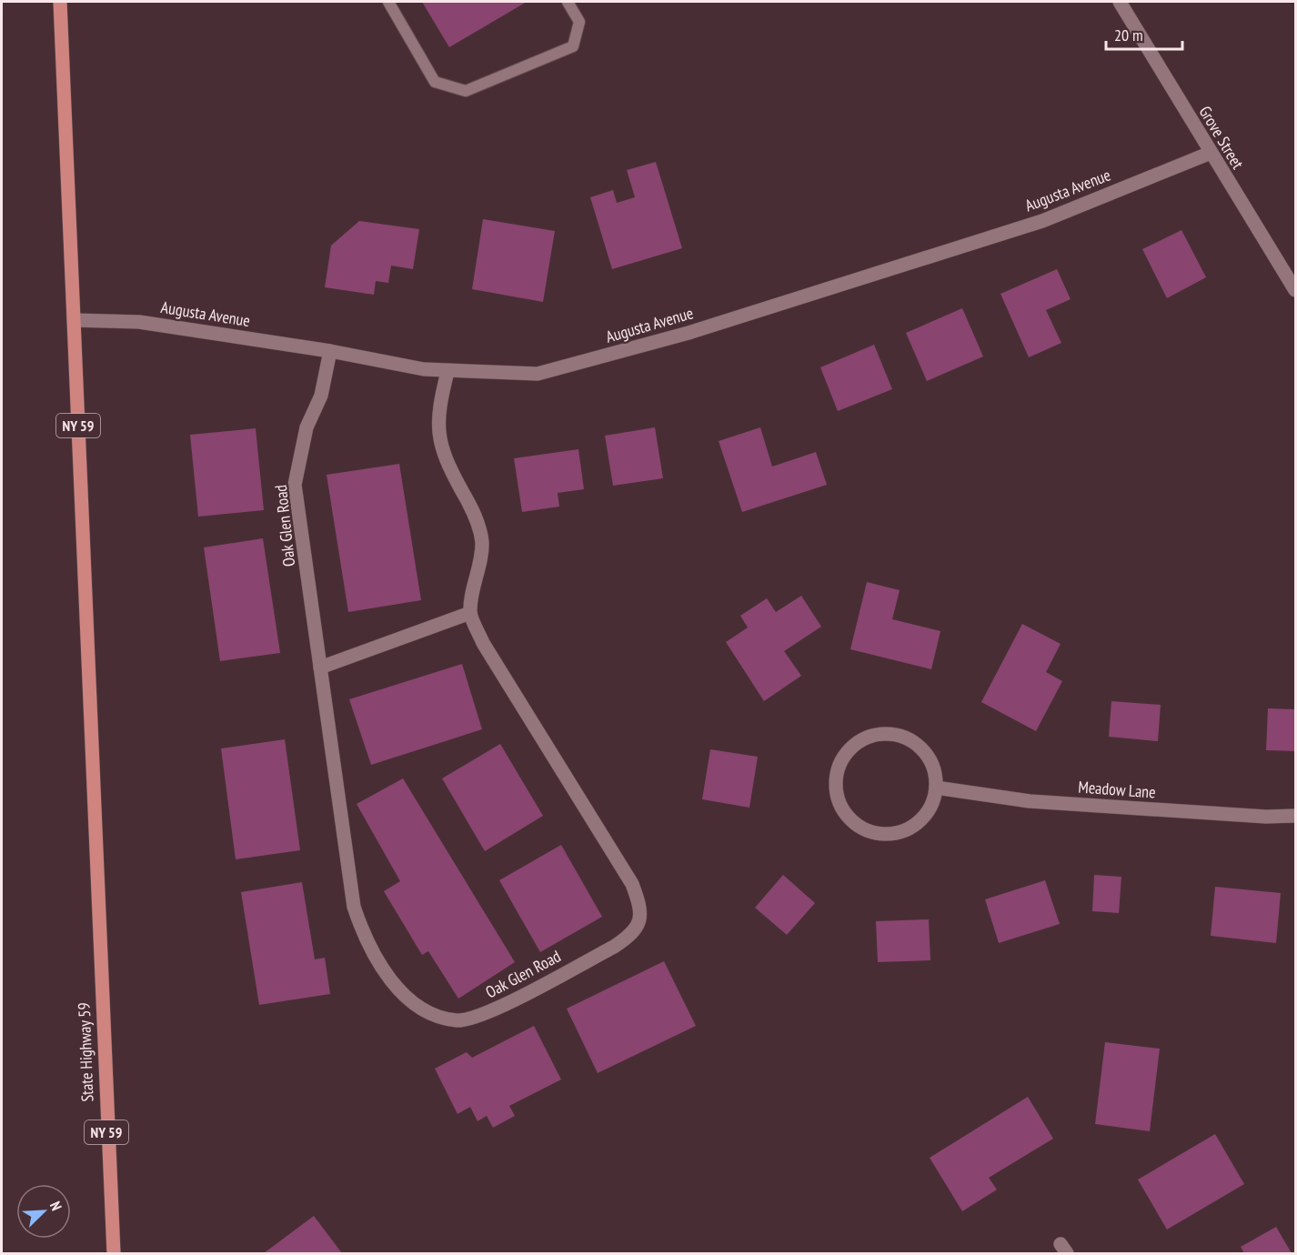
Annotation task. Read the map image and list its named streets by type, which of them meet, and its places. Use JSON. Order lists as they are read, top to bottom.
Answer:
{
  "streets": {
    "main road": ["NY 59", "State Highway 59"],
    "street": [
      "Grove Street",
      "Augusta Avenue",
      "Oak Glen Road",
      "Meadow Lane"
    ]
  },
  "crossings": [
    ["Grove Street", "Augusta Avenue"],
    ["Augusta Avenue", "NY 59"],
    ["Augusta Avenue", "Oak Glen Road"],
    ["Augusta Avenue", "State Highway 59"],
    ["NY 59", "State Highway 59"]
  ],
  "scale_bar": "20 m",
  "north": "top right"
}
